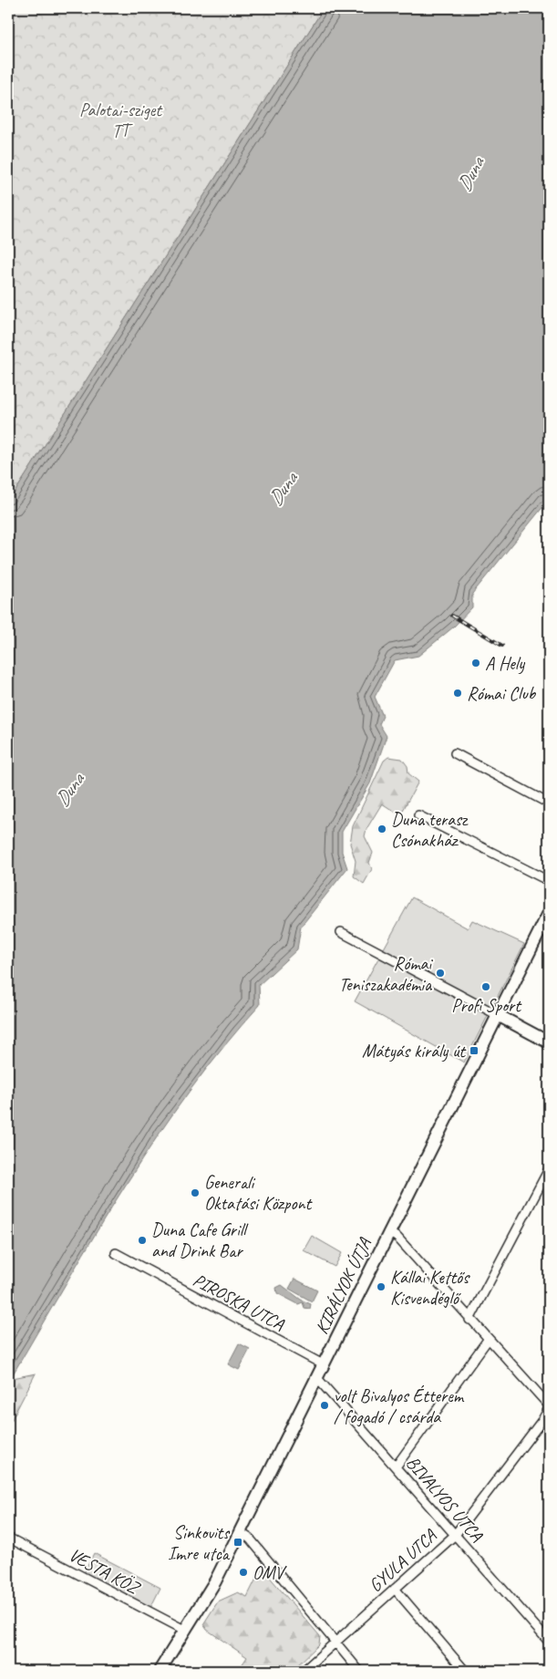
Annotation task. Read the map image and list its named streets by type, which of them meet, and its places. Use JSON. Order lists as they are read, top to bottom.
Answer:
{
  "streets": {
    "street": [
      "KIRÁLYOK ÚTJA",
      "PIROSKA UTCA",
      "BIVALYOS UTCA",
      "GYULA UTCA",
      "VESTA KÖZ"
    ]
  },
  "crossings": [
    ["KIRÁLYOK ÚTJA", "PIROSKA UTCA"],
    ["KIRÁLYOK ÚTJA", "BIVALYOS UTCA"],
    ["KIRÁLYOK ÚTJA", "VESTA KÖZ"],
    ["BIVALYOS UTCA", "GYULA UTCA"]
  ],
  "water": ["Duna"],
  "parks": ["Palotai-sziget TT"],
  "places": {
    "other": [
      "A Hely",
      "Római Club",
      "Duna terasz Csónakház",
      "Római Teniszakadémia",
      "Profi Sport",
      "Generali Oktatási Központ",
      "Duna Cafe Grill and Drink Bar",
      "Kállai Kettős Kisvendéglő",
      "volt Bivalyos Étterem / fogadó / csárda",
      "OMV"
    ],
    "transit": ["Mátyás király út", "Sinkovits Imre utca"]
  }
}
